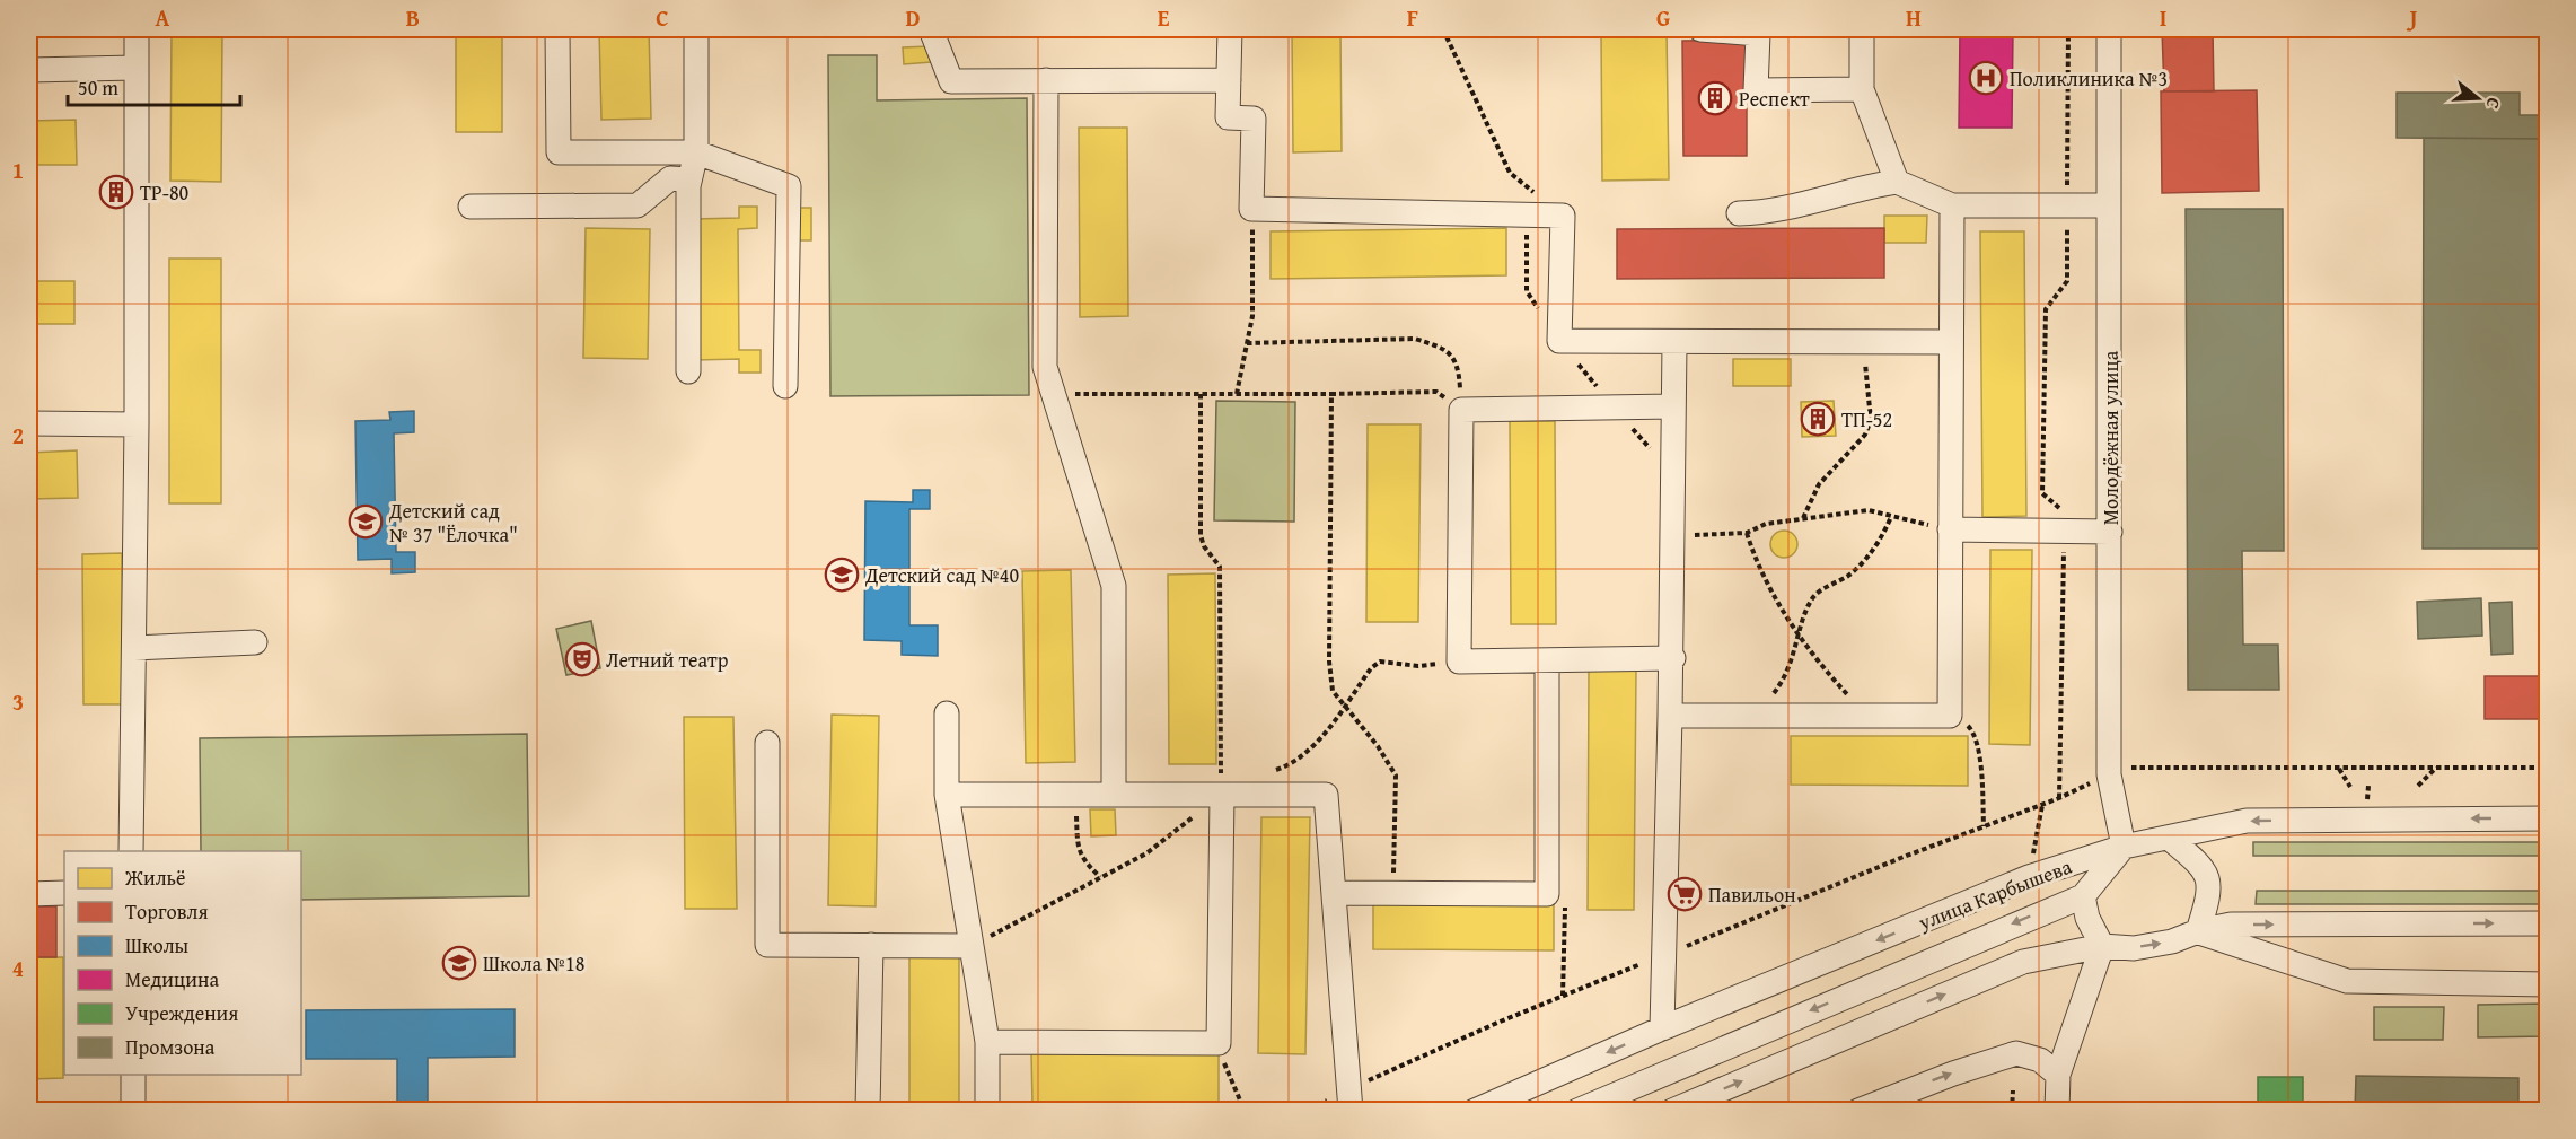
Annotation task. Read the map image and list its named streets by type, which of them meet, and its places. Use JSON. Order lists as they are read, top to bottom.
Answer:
{
  "streets": {
    "street": ["Молодёжная улица", "улица Карбышева"]
  },
  "crossings": [
    ["Молодёжная улица", "улица Карбышева"]
  ],
  "places": {
    "hospital": ["Поликлиника №3"],
    "building": ["Респект", "ТР-80", "ТП-52"],
    "school or university": ["Детский сад № 37 \"Ёлочка\"", "Детский сад №40", "Школа №18"],
    "theatre": ["Летний театр"],
    "supermarket": ["Павильон"]
  },
  "legend": [
    "Жильё",
    "Торговля",
    "Школы",
    "Медицина",
    "Учреждения",
    "Промзона"
  ],
  "scale_bar": "50 m",
  "north": "right",
  "grid": {
    "columns": [
      "A",
      "B",
      "C",
      "D",
      "E",
      "F",
      "G",
      "H",
      "I",
      "J"
    ],
    "rows": [
      "1",
      "2",
      "3",
      "4"
    ]
  }
}
